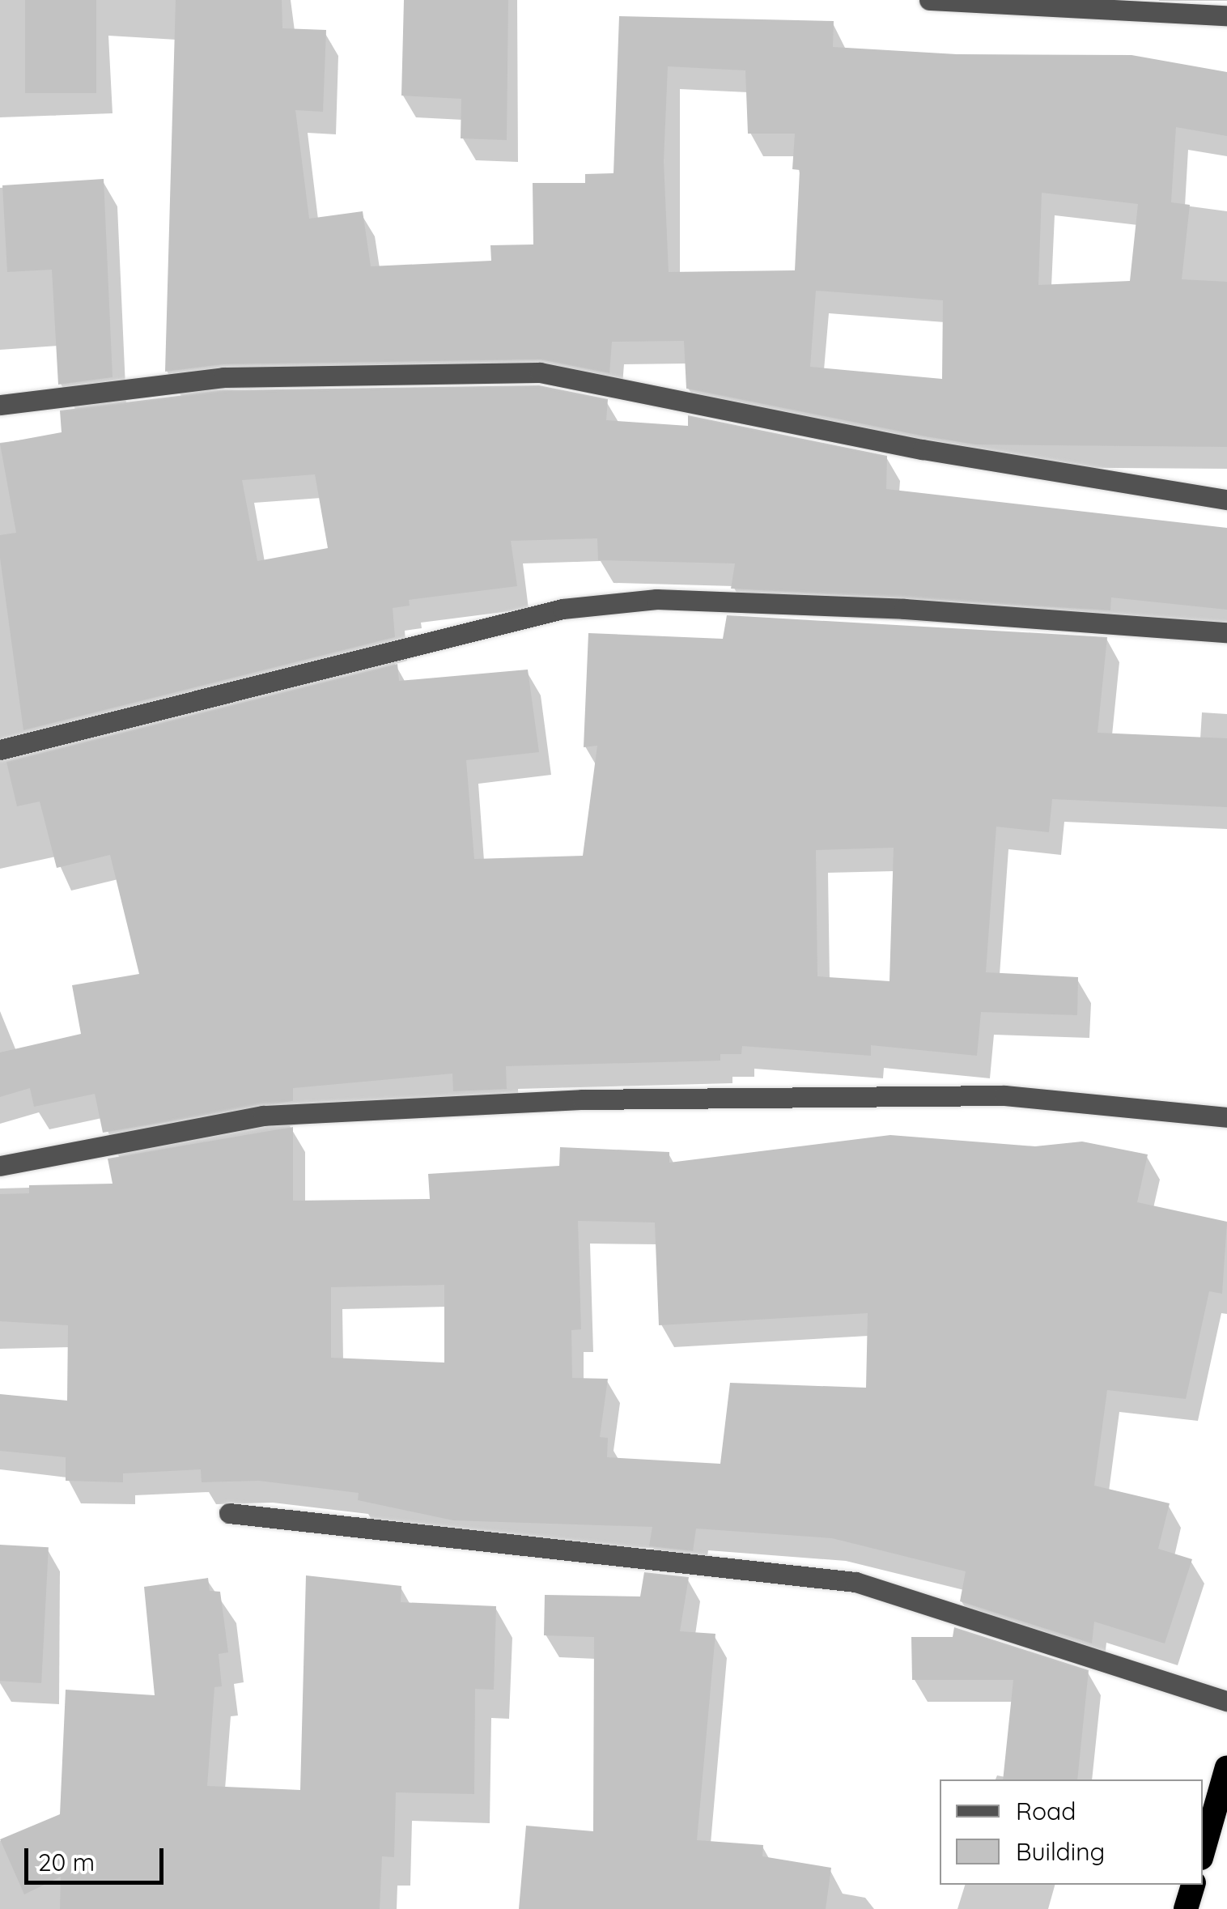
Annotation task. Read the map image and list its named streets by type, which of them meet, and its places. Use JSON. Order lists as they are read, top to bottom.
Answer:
{
  "legend": ["Road", "Building"],
  "scale_bar": "20 m"
}
